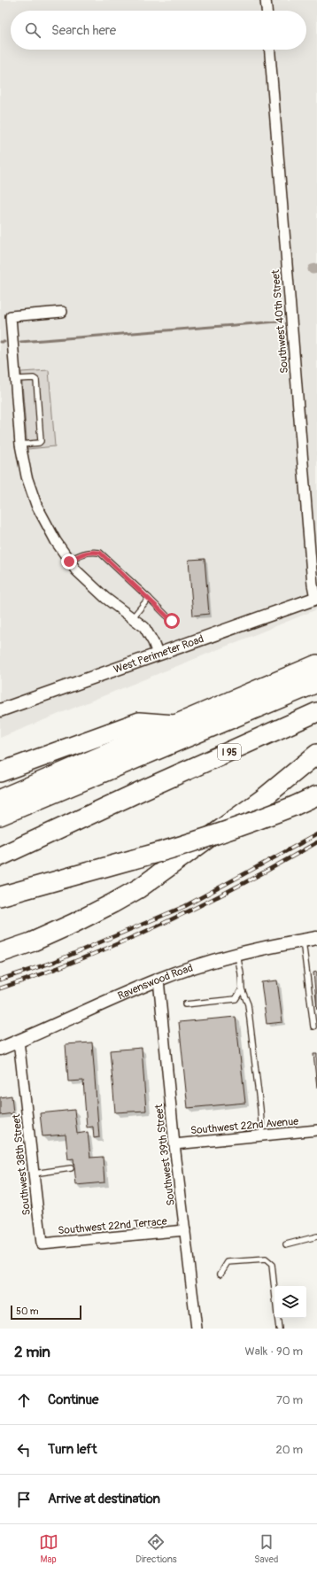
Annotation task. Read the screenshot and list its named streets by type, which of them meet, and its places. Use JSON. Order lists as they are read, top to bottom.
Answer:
{
  "streets": {
    "highway": ["I 95"],
    "street": [
      "Southwest 40th Street",
      "West Perimeter Road",
      "Ravenswood Road",
      "Southwest 22nd Avenue",
      "Southwest 39th Street",
      "Southwest 38th Street",
      "Southwest 22nd Terrace"
    ]
  },
  "crossings": [
    ["Southwest 40th Street", "West Perimeter Road"],
    ["Ravenswood Road", "Southwest 39th Street"],
    ["Ravenswood Road", "Southwest 38th Street"],
    ["Southwest 22nd Avenue", "Southwest 39th Street"],
    ["Southwest 39th Street", "Southwest 22nd Terrace"],
    ["Southwest 38th Street", "Southwest 22nd Terrace"]
  ],
  "scale_bar": "50 m",
  "page": {
    "search": "Search here",
    "scale": "50 m",
    "heading": ["2 min", "Walk · 90 m"],
    "list": [
      ["Continue", "70 m"],
      ["Turn left", "20 m"],
      "Arrive at destination"
    ],
    "nav": ["Map", "Directions", "Saved"]
  }
}
